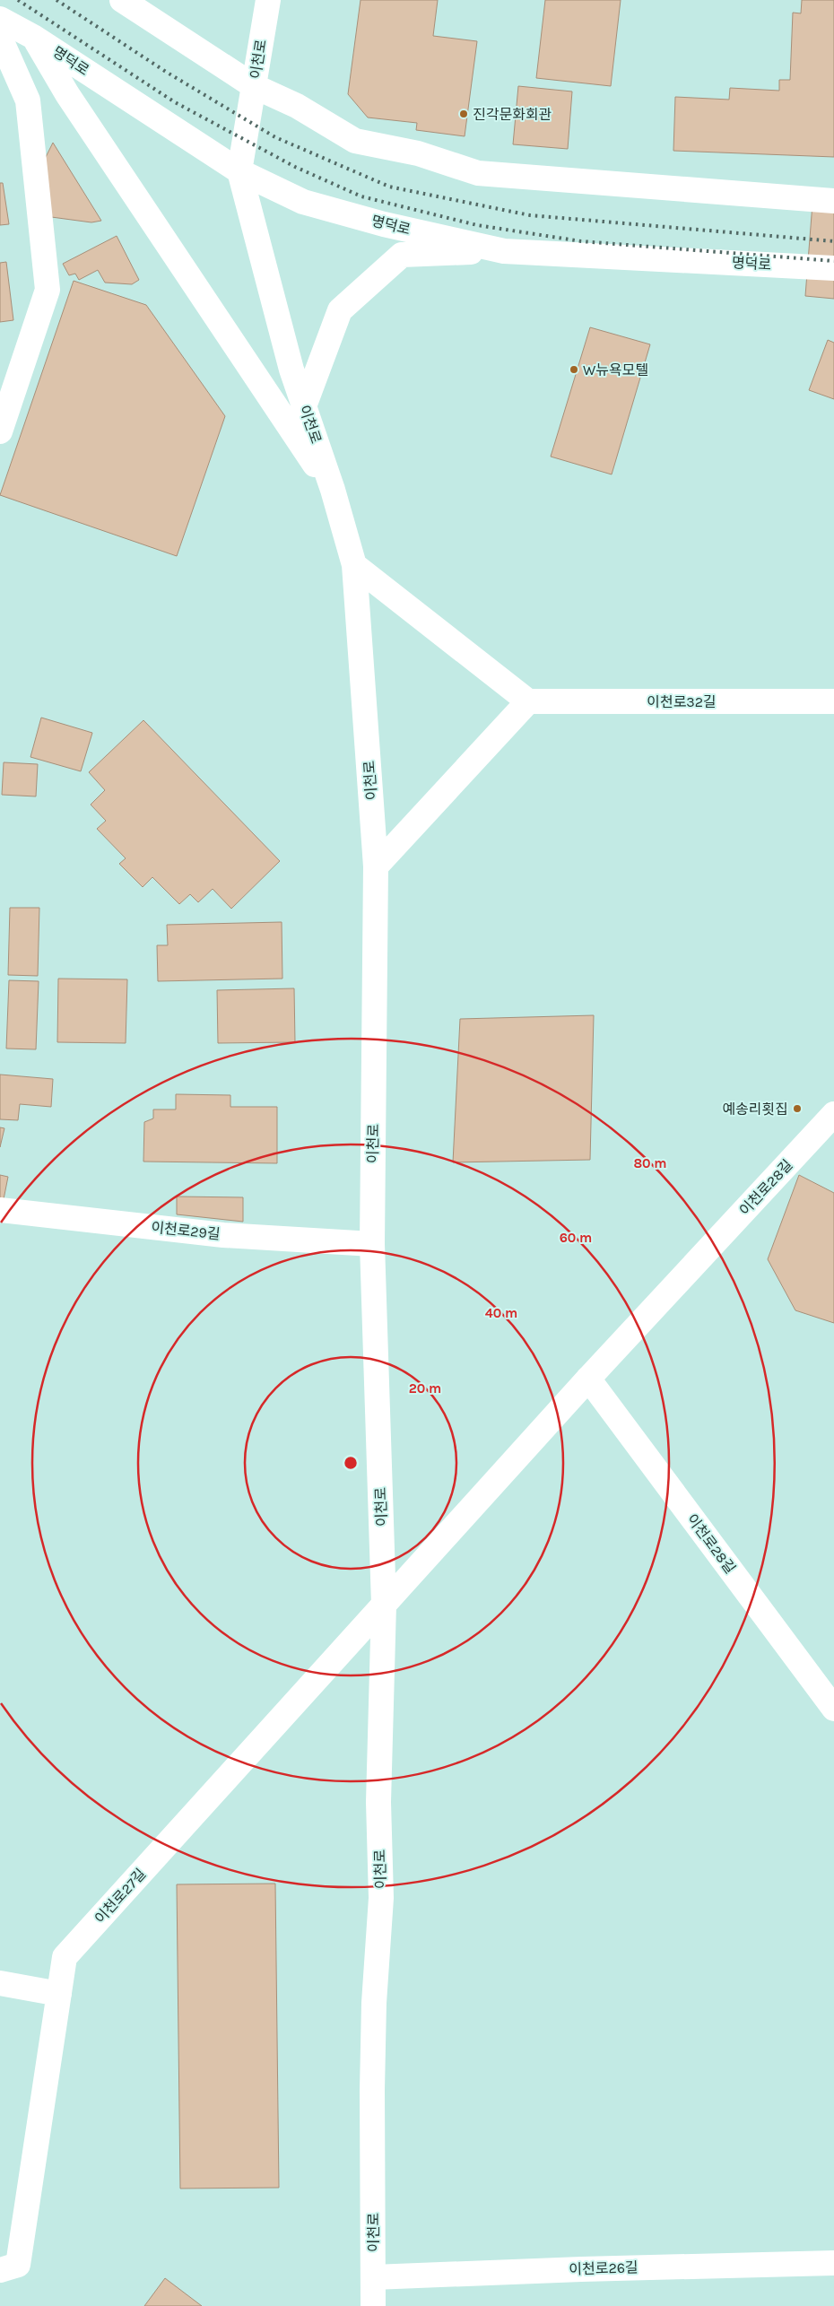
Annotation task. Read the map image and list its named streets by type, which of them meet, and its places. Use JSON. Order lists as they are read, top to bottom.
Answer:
{
  "streets": {
    "main road": [
      "이천로",
      "명덕로",
      "이천로32길",
      "이천로28길",
      "이천로29길",
      "이천로27길",
      "이천로26길"
    ]
  },
  "crossings": [
    ["이천로", "명덕로"],
    ["이천로", "이천로28길"],
    ["이천로", "이천로29길"],
    ["이천로", "이천로27길"],
    ["이천로", "이천로26길"],
    ["이천로28길", "이천로27길"]
  ],
  "places": ["진각문화회관", "W뉴욕모텔", "예송리횟집"],
  "rings": [
    "80 m",
    "60 m",
    "40 m",
    "20 m"
  ]
}
